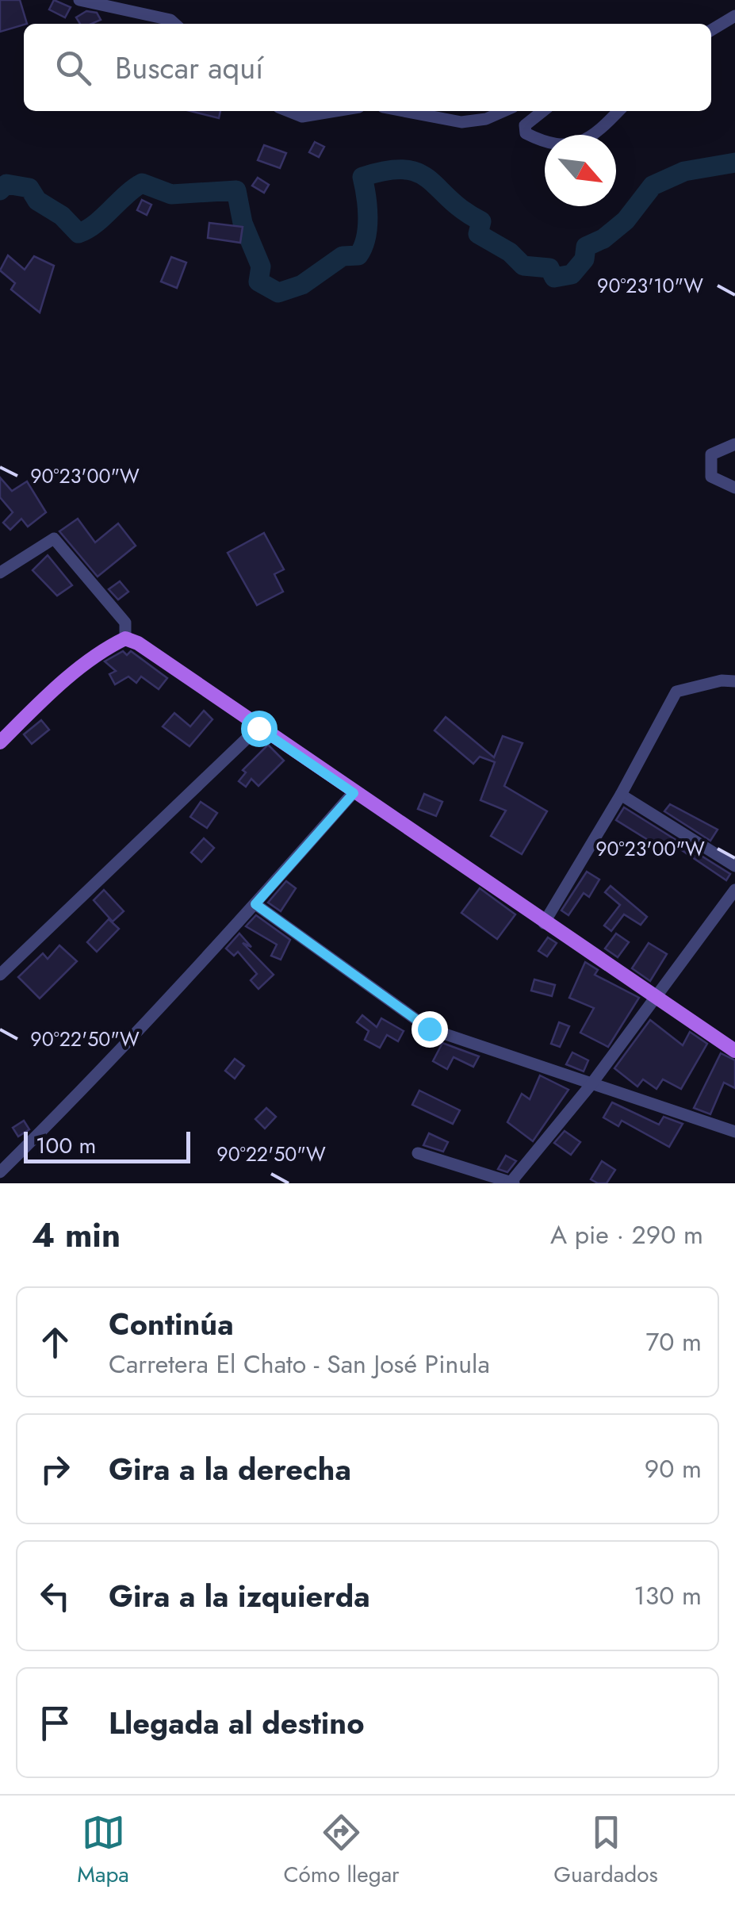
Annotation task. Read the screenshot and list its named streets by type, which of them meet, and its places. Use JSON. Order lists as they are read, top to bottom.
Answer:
{
  "scale_bar": "100 m",
  "north": "bottom right",
  "page": {
    "search": "Buscar aquí",
    "scale": "100 m",
    "heading": ["4 min", "A pie · 290 m"],
    "list": [
      ["Continúa", "Carretera El Chato - San José Pinula", "70 m"],
      ["Gira a la derecha", "90 m"],
      ["Gira a la izquierda", "130 m"],
      "Llegada al destino"
    ],
    "nav": ["Mapa", "Cómo llegar", "Guardados"]
  },
  "coordinates": ["90°23'10\"W", "90°23'00\"W", "90°22'50\"W"]
}
